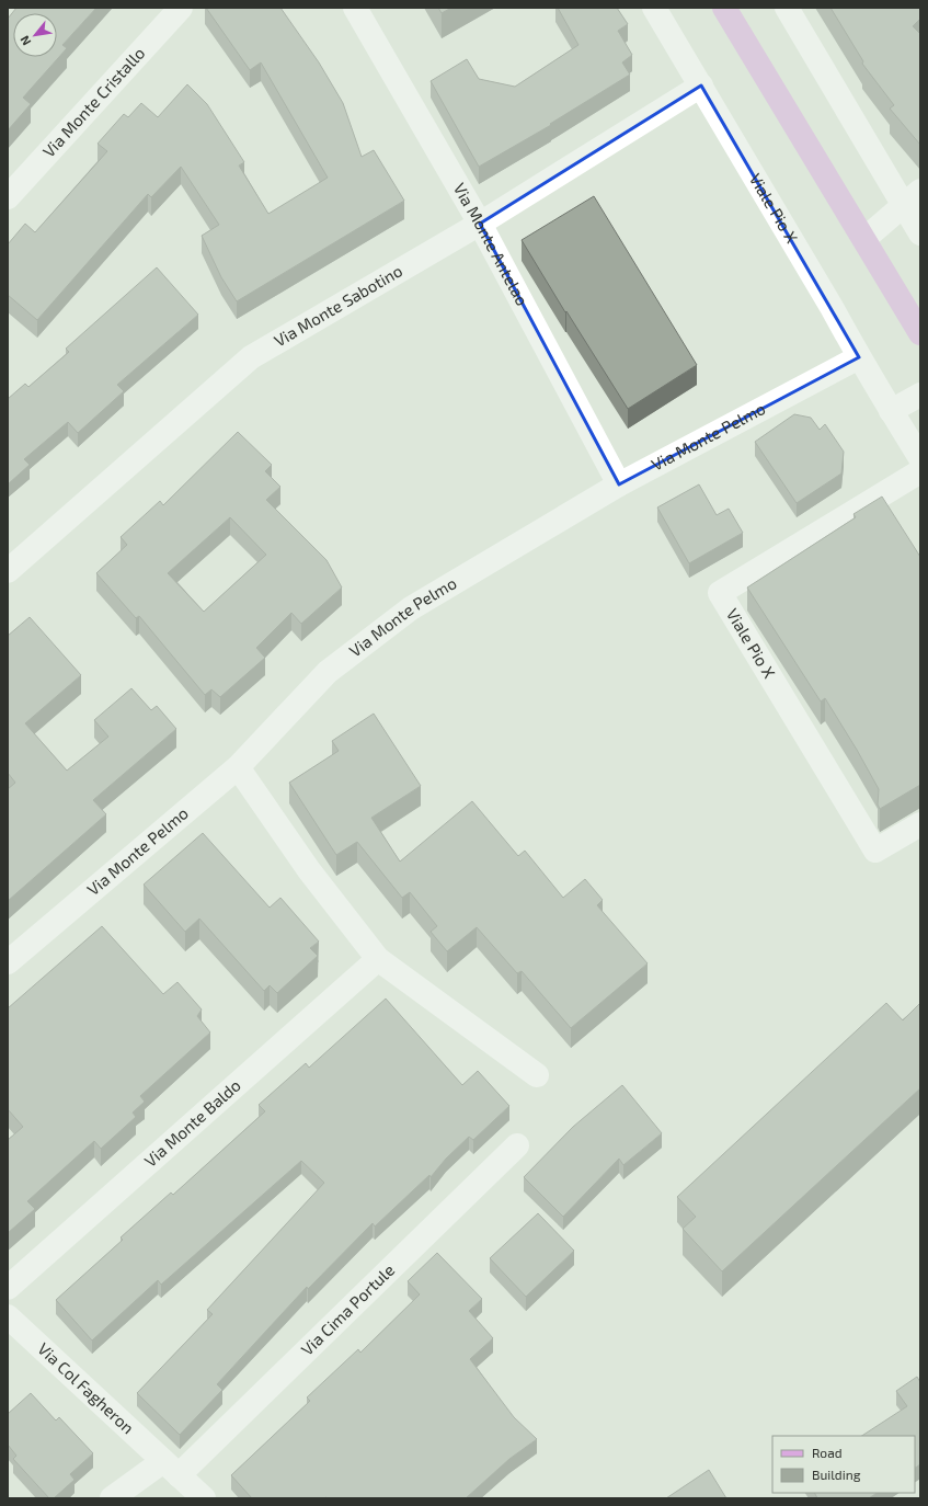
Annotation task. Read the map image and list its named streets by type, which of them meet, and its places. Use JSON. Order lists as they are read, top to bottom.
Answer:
{
  "streets": {
    "street": [
      "Via Monte Cristallo",
      "Viale Pio X",
      "Via Monte Antelao",
      "Via Monte Sabotino",
      "Via Monte Pelmo",
      "Via Monte Baldo",
      "Via Cima Portule",
      "Via Col Fagheron"
    ]
  },
  "crossings": [
    ["Viale Pio X", "Via Monte Sabotino"],
    ["Viale Pio X", "Via Monte Pelmo"],
    ["Via Monte Antelao", "Via Monte Sabotino"],
    ["Via Monte Antelao", "Via Monte Pelmo"],
    ["Via Cima Portule", "Via Col Fagheron"]
  ],
  "legend": ["Road", "Building"],
  "north": "bottom left"
}
